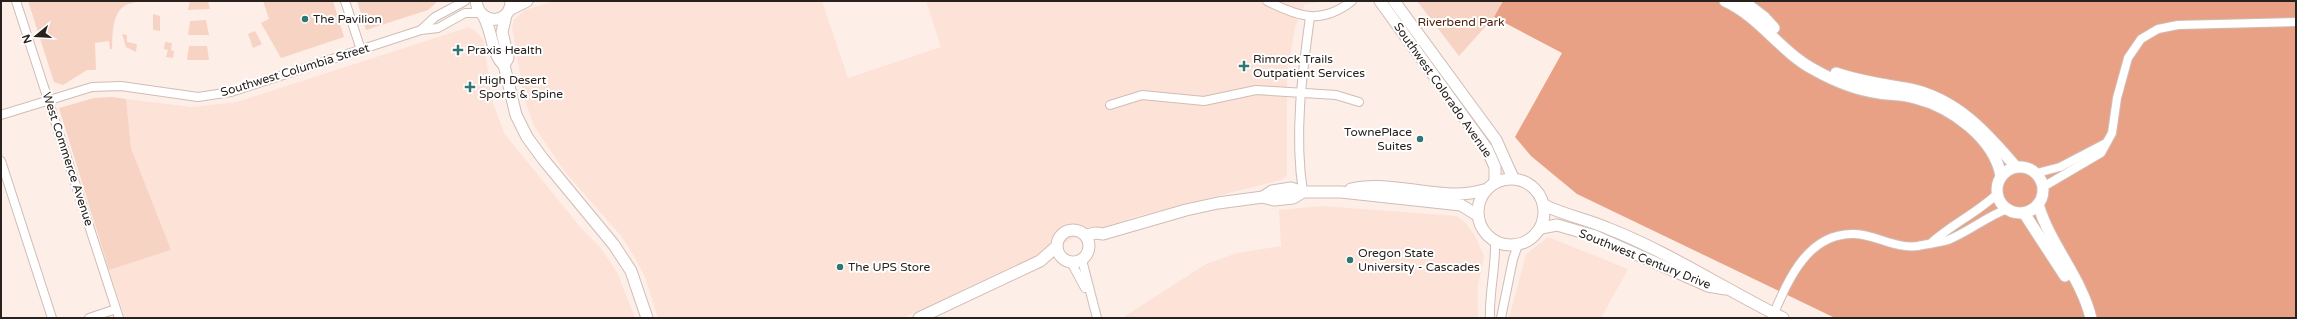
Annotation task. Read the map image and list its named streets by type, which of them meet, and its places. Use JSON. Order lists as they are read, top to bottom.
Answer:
{
  "streets": {
    "main road": ["Southwest Colorado Avenue", "Southwest Century Drive"],
    "street": ["Southwest Columbia Street", "West Commerce Avenue"]
  },
  "crossings": [
    ["Southwest Columbia Street", "West Commerce Avenue"],
    ["Southwest Colorado Avenue", "Southwest Century Drive"]
  ],
  "parks": ["Riverbend Park"],
  "places": {
    "other": [
      "The Pavilion",
      "TownePlace Suites",
      "Oregon State University - Cascades",
      "The UPS Store"
    ],
    "health": ["Praxis Health", "Rimrock Trails Outpatient Services", "High Desert Sports & Spine"]
  },
  "north": "left"
}
